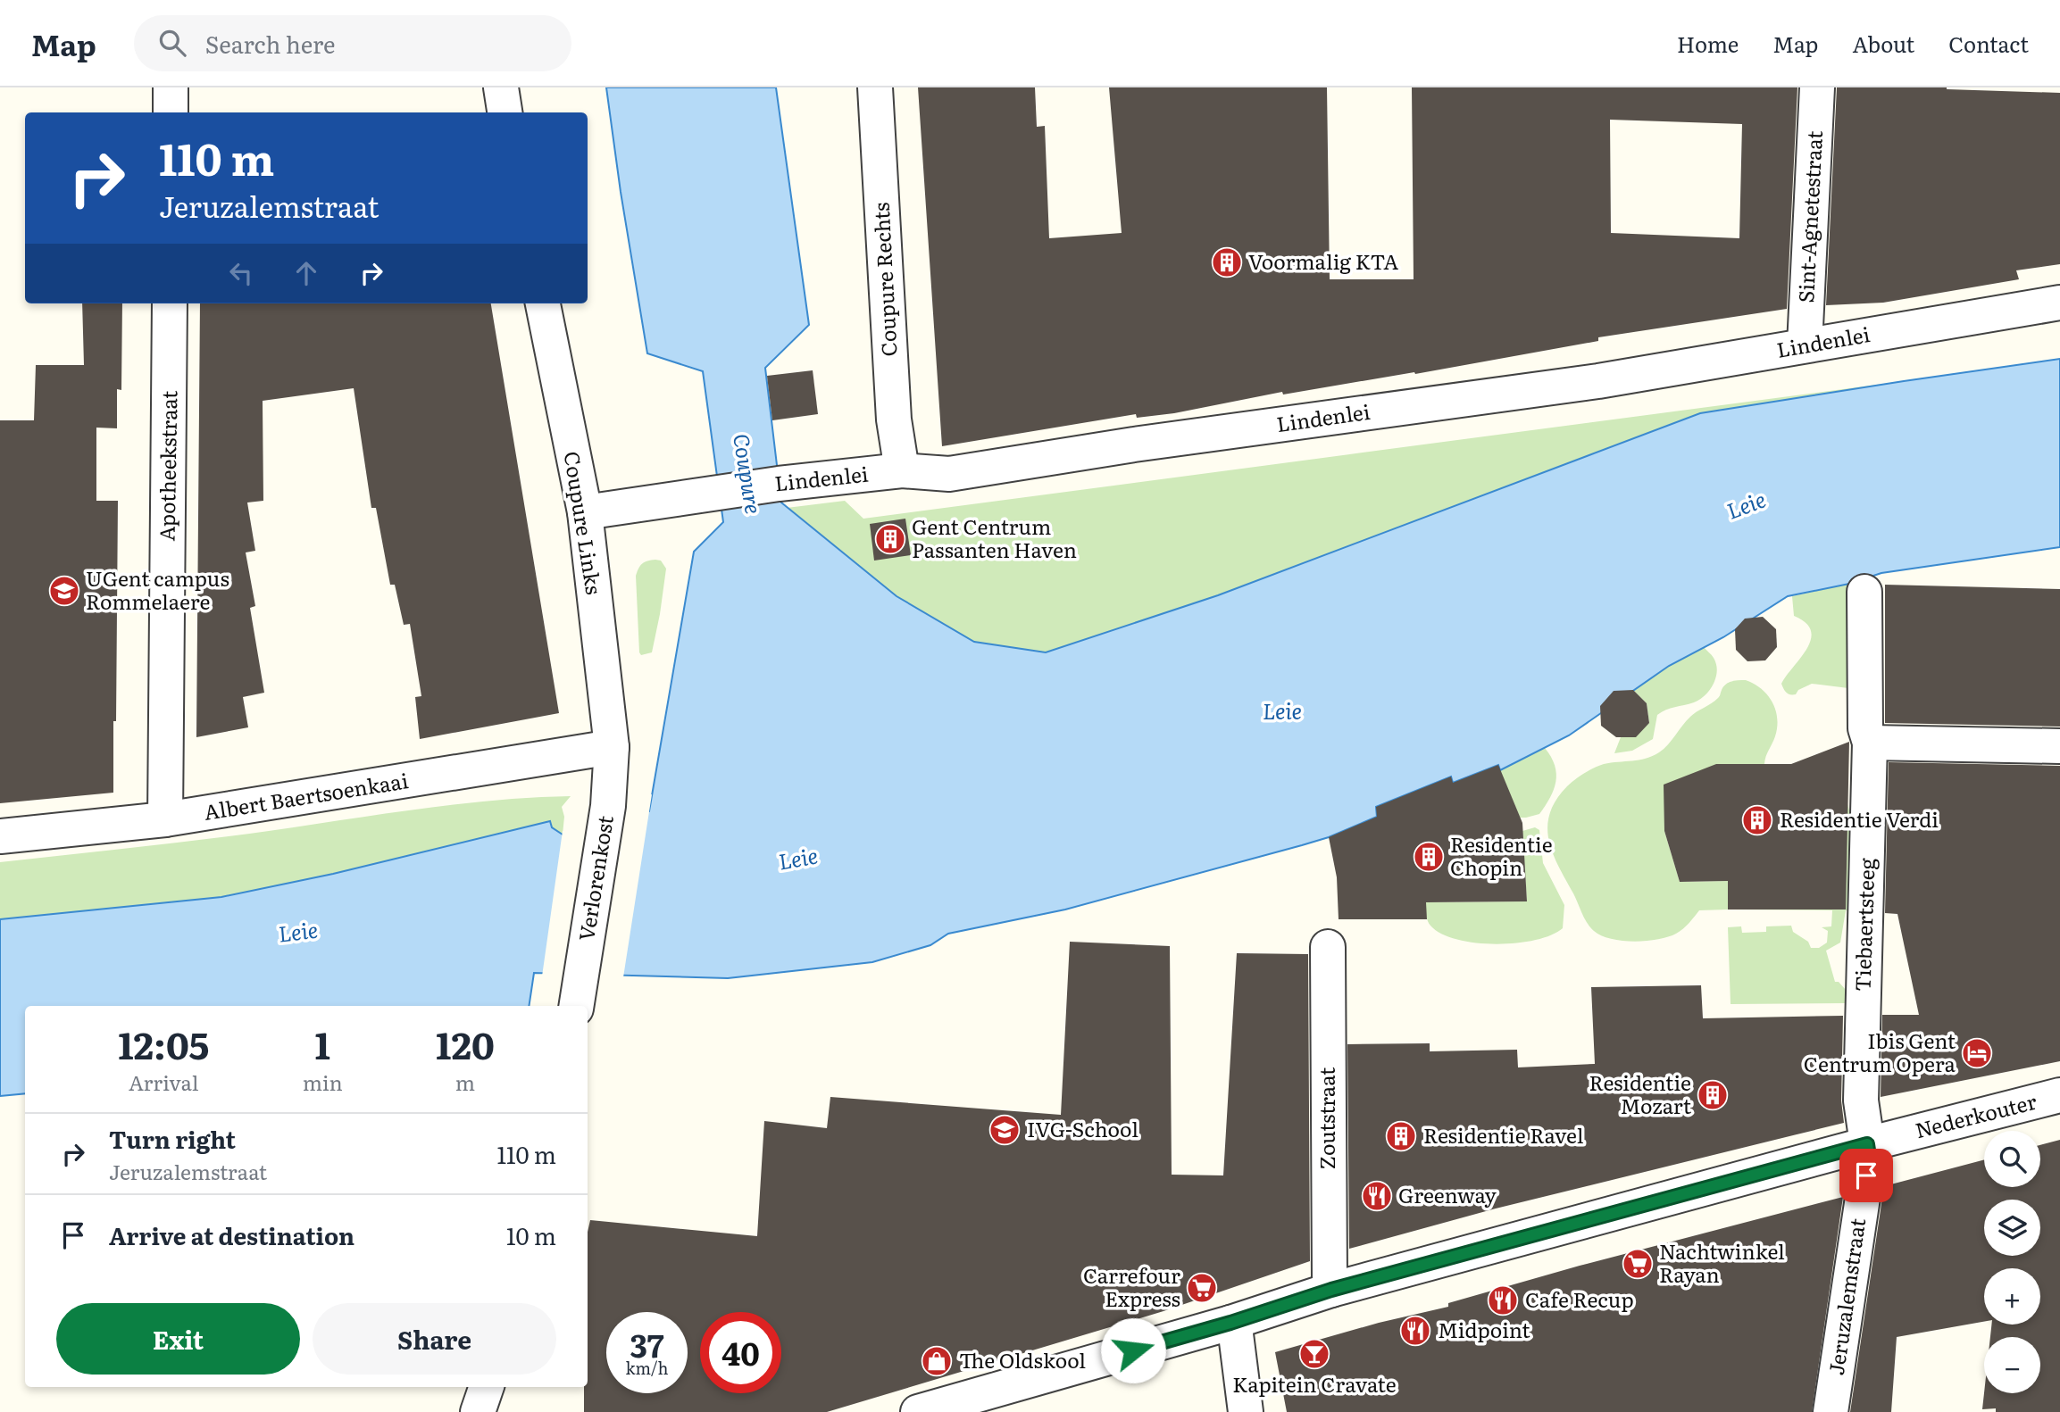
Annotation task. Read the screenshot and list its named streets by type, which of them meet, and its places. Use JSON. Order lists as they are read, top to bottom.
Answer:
{
  "streets": {
    "street": [
      "Sint-Agnetestraat",
      "Coupure Rechts",
      "Lindenlei",
      "Apotheekstraat",
      "Coupure Links",
      "Albert Baertsoenkaai",
      "Verlorenkost",
      "Tiebaertsteeg",
      "Nederkouter",
      "Zoutstraat",
      "Jeruzalemstraat"
    ]
  },
  "crossings": [
    ["Sint-Agnetestraat", "Lindenlei"],
    ["Coupure Rechts", "Lindenlei"],
    ["Lindenlei", "Coupure Links"],
    ["Apotheekstraat", "Albert Baertsoenkaai"],
    ["Coupure Links", "Albert Baertsoenkaai"],
    ["Coupure Links", "Verlorenkost"],
    ["Albert Baertsoenkaai", "Verlorenkost"],
    ["Tiebaertsteeg", "Nederkouter"],
    ["Tiebaertsteeg", "Jeruzalemstraat"],
    ["Nederkouter", "Zoutstraat"],
    ["Nederkouter", "Jeruzalemstraat"]
  ],
  "water": ["Coupure", "Leie"],
  "places": {
    "building": [
      "Voormalig KTA",
      "Gent Centrum Passanten Haven",
      "Residentie Verdi",
      "Residentie Chopin",
      "Residentie Mozart",
      "Residentie Ravel"
    ],
    "school or university": ["UGent campus Rommelaere", "IVG-School"],
    "hotel": ["Ibis Gent Centrum Opera"],
    "restaurant": ["Greenway", "Cafe Recup", "Midpoint"],
    "supermarket": ["Nachtwinkel Rayan", "Carrefour Express"],
    "bar": ["Kapitein Cravate"],
    "shop": ["The Oldskool"]
  },
  "page": {
    "header": "Map",
    "search": "Search here",
    "nav": [
      "Home",
      "Map",
      "About",
      "Contact"
    ],
    "turn": ["110 m", "Jeruzalemstraat"],
    "eta": [
      "12:05",
      "Arrival",
      "1",
      "min",
      "120",
      "m"
    ],
    "list": [
      {
        "name": "Turn right",
        "note": "Jeruzalemstraat",
        "value": "110 m"
      },
      {
        "name": "Arrive at destination",
        "value": "10 m"
      }
    ],
    "map_buttons": ["+", "−"],
    "buttons": ["Exit", "Share"],
    "speed": "37 km/h",
    "limit": "40"
  }
}
